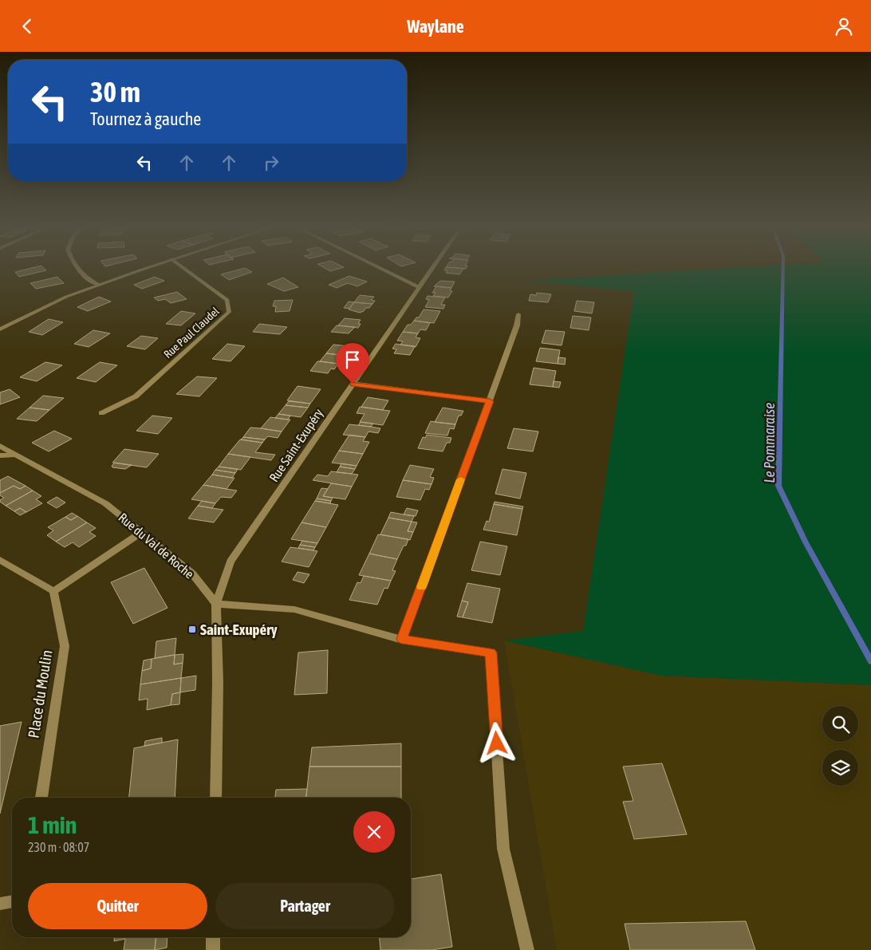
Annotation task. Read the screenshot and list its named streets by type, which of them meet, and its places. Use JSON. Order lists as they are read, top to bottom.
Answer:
{
  "streets": {
    "street": [
      "Rue Paul Claudel",
      "Rue Saint-Exupéry",
      "Rue du Val de Roche",
      "Place du Moulin"
    ]
  },
  "crossings": [
    ["Rue Saint-Exupéry", "Rue du Val de Roche"]
  ],
  "water": ["Le Pommaraise"],
  "places": {
    "transit": ["Saint-Exupéry"]
  },
  "page": {
    "header": "Waylane",
    "turn": ["30 m", "Tournez à gauche"],
    "heading": ["1 min", "230 m · 08:07"],
    "buttons": ["Quitter", "Partager"]
  }
}
